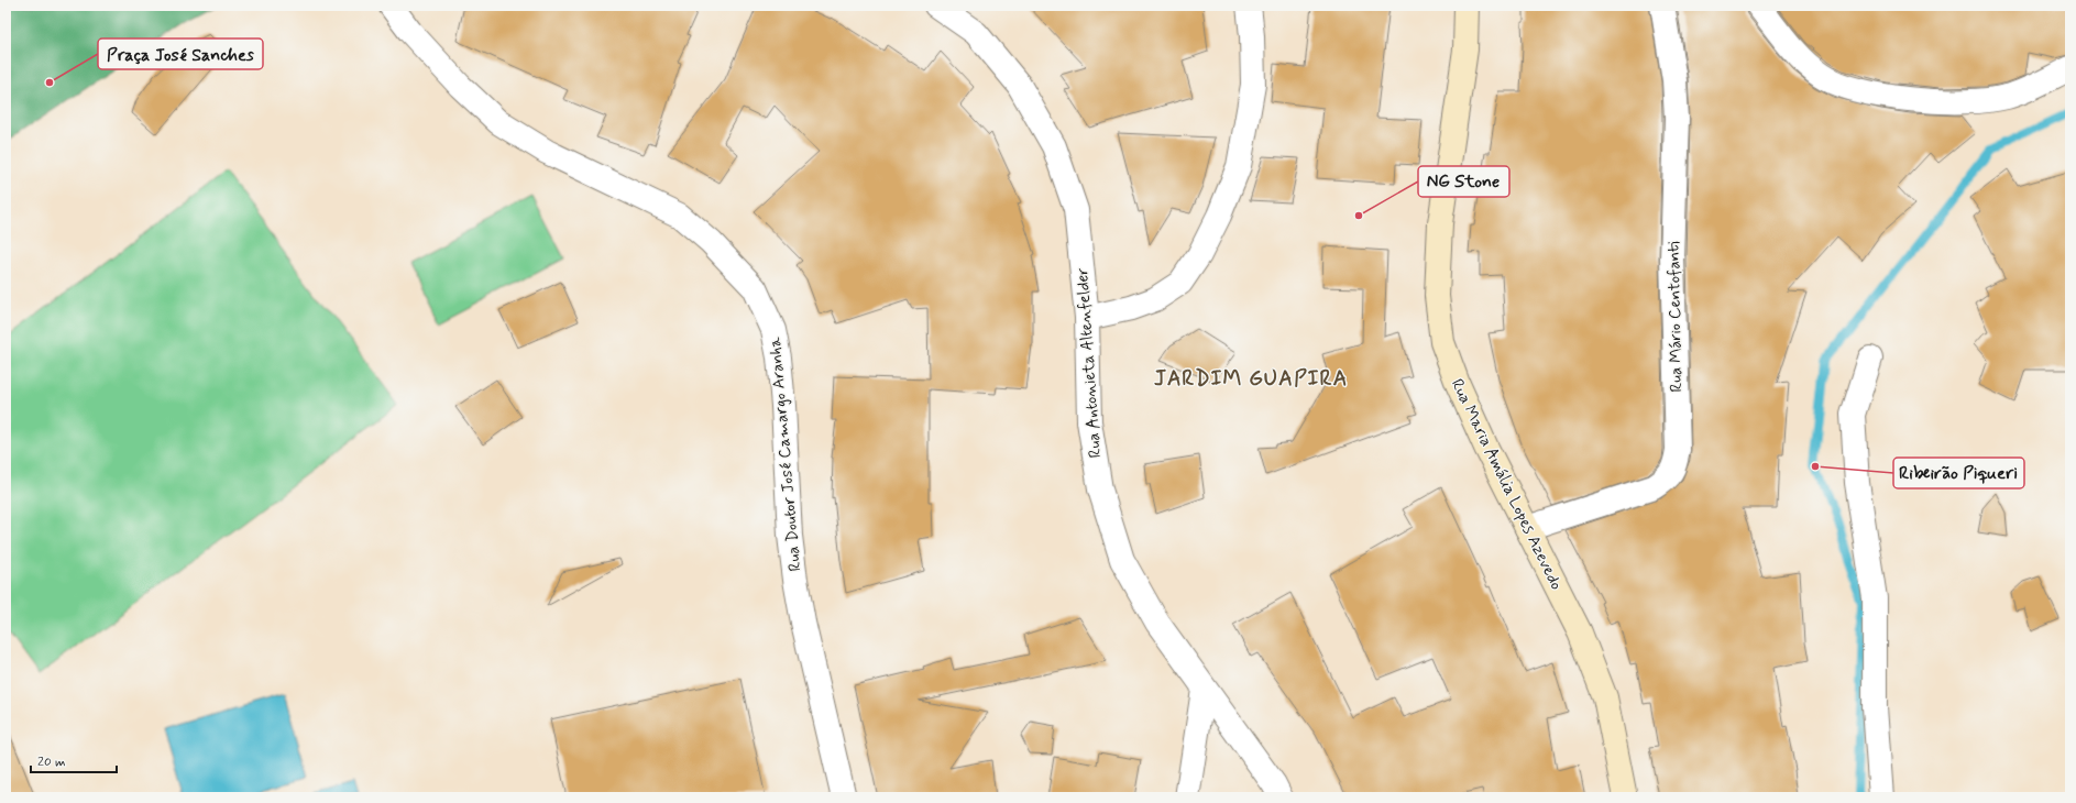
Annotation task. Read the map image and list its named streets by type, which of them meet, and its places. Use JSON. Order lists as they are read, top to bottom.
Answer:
{
  "streets": {
    "main road": ["Rua Maria Amália Lopes Azevedo"],
    "street": ["Rua Mário Centofanti", "Rua Antonieta Altenfelder", "Rua Doutor José Camargo Aranha"]
  },
  "crossings": [
    ["Rua Mário Centofanti", "Rua Maria Amália Lopes Azevedo"]
  ],
  "districts": ["JARDIM GUAPIRA"],
  "places": ["Praça José Sanches", "NG Stone", "Ribeirão Piqueri"],
  "scale_bar": "20 m"
}
